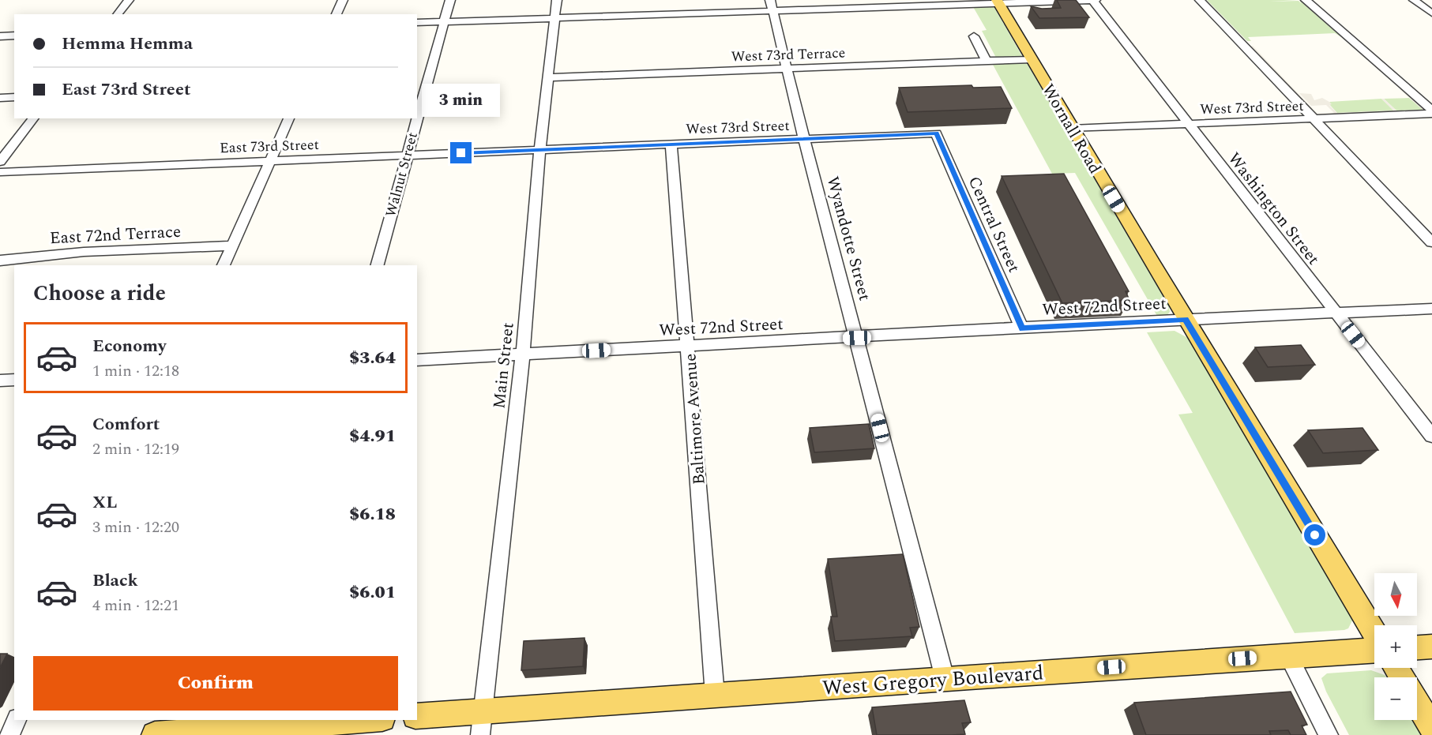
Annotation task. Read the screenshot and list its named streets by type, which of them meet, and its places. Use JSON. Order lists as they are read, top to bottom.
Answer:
{
  "streets": {
    "main road": ["Wornall Road", "West Gregory Boulevard"],
    "street": [
      "West 73rd Terrace",
      "West 73rd Street",
      "East 73rd Street",
      "Walnut Street",
      "Washington Street",
      "Central Street",
      "East 72nd Terrace",
      "Wyandotte Street",
      "West 72nd Street",
      "Main Street",
      "Baltimore Avenue"
    ]
  },
  "crossings": [
    ["West 73rd Terrace", "Wornall Road"],
    ["West 73rd Terrace", "Wyandotte Street"],
    ["West 73rd Terrace", "Main Street"],
    ["West 73rd Street", "Wornall Road"],
    ["West 73rd Street", "East 73rd Street"],
    ["West 73rd Street", "Washington Street"],
    ["West 73rd Street", "Central Street"],
    ["West 73rd Street", "Wyandotte Street"],
    ["West 73rd Street", "Main Street"],
    ["West 73rd Street", "Baltimore Avenue"],
    ["Wornall Road", "West 72nd Street"],
    ["East 73rd Street", "Walnut Street"],
    ["East 73rd Street", "Main Street"],
    ["Washington Street", "West 72nd Street"],
    ["Central Street", "West 72nd Street"],
    ["Wyandotte Street", "West 72nd Street"],
    ["Wyandotte Street", "West Gregory Boulevard"],
    ["West 72nd Street", "Main Street"],
    ["West 72nd Street", "Baltimore Avenue"],
    ["Main Street", "West Gregory Boulevard"],
    ["Baltimore Avenue", "West Gregory Boulevard"]
  ],
  "north": "bottom",
  "page": {
    "banner": ["Hemma Hemma", "East 73rd Street"],
    "bubble": "3 min",
    "heading": "Choose a ride",
    "list": [
      {
        "name": "Economy",
        "note": "1 min · 12:18",
        "value": "$3.64"
      },
      {
        "name": "Comfort",
        "note": "2 min · 12:19",
        "value": "$4.91"
      },
      {
        "name": "XL",
        "note": "3 min · 12:20",
        "value": "$6.18"
      },
      {
        "name": "Black",
        "note": "4 min · 12:21",
        "value": "$6.01"
      }
    ],
    "map_buttons": ["+", "−"],
    "buttons": "Confirm"
  }
}
